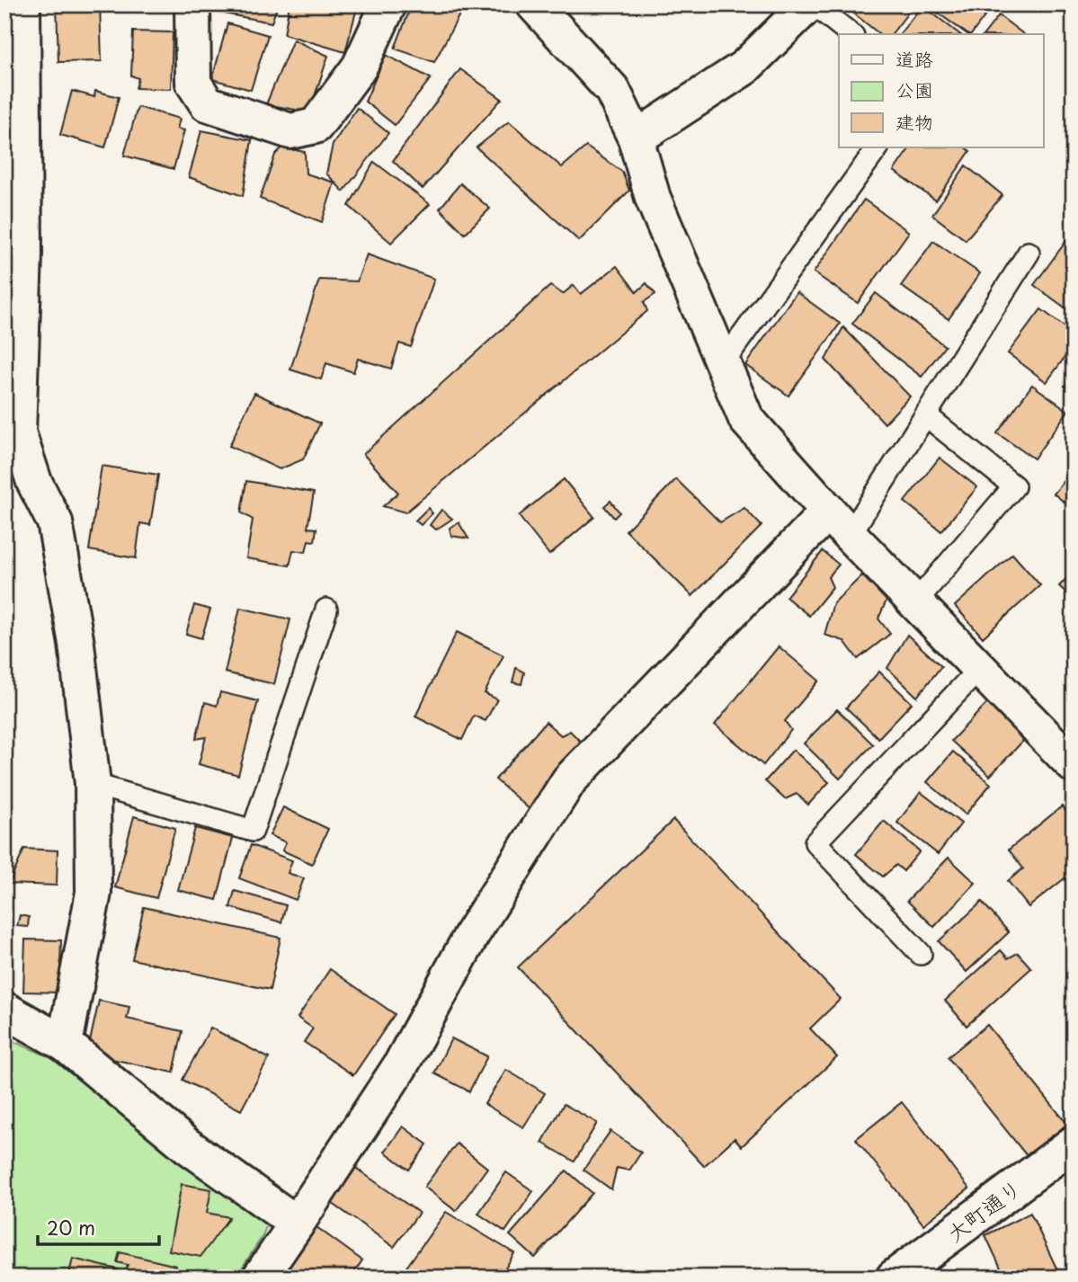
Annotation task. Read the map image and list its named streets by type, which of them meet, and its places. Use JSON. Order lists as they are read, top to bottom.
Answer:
{
  "streets": {
    "street": ["大町通り"]
  },
  "legend": ["道路", "公園", "建物"],
  "scale_bar": "20 m"
}
